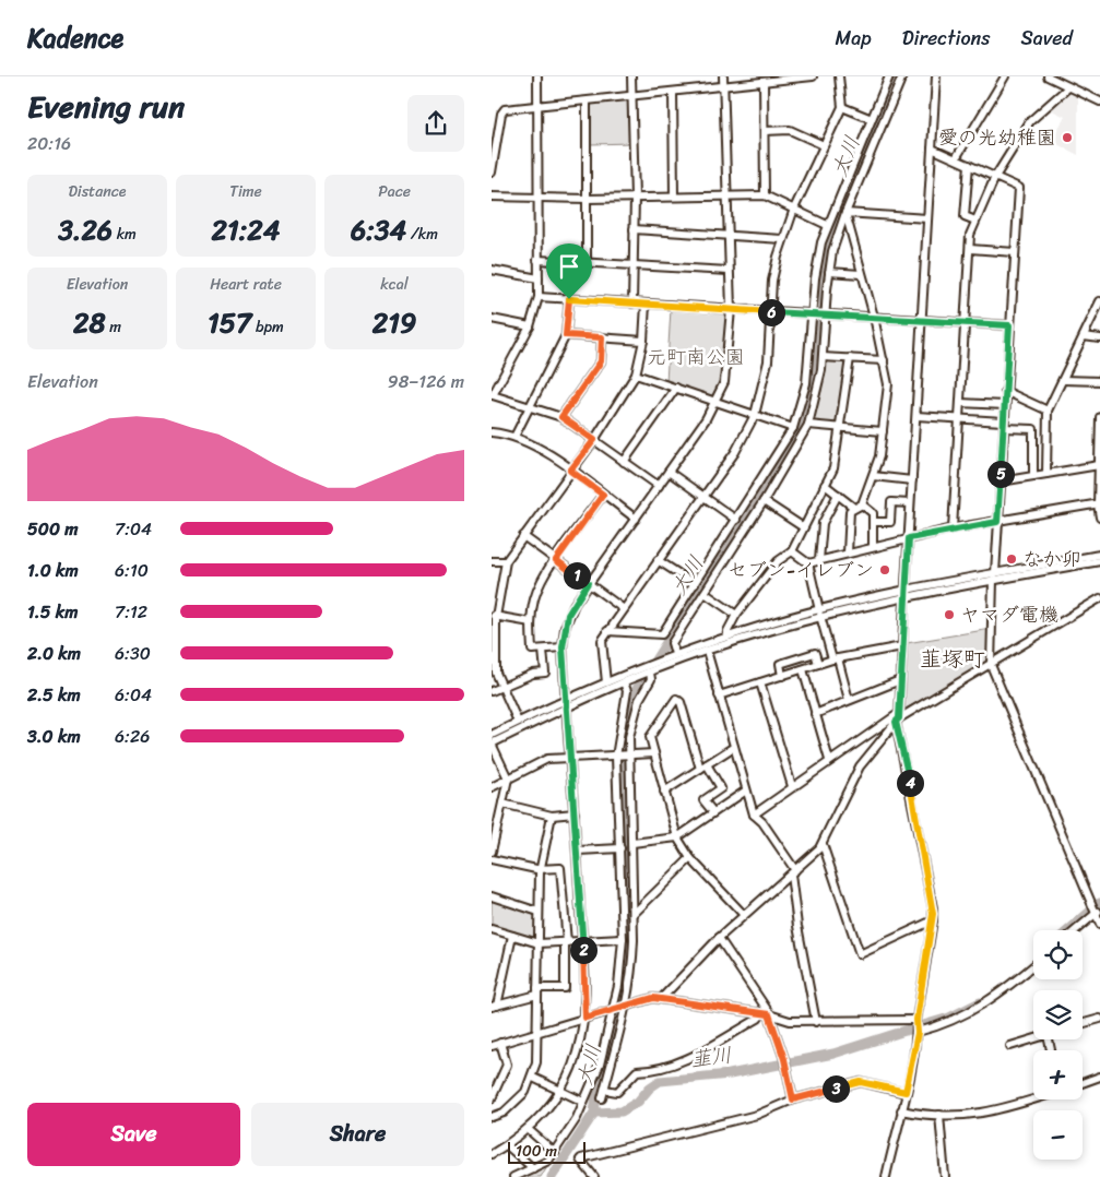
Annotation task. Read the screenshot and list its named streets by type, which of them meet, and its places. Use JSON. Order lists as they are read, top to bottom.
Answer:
{
  "districts": ["韮塚町"],
  "water": ["大川", "韮川"],
  "parks": ["元町南公園"],
  "places": [
    "愛の光幼稚園",
    "なか卯",
    "セブン-イレブン",
    "ヤマダ電機"
  ],
  "scale_bar": "100 m",
  "page": {
    "header": "Kadence",
    "nav": ["Map", "Directions", "Saved"],
    "heading": ["Evening run", "20:16"],
    "stats": [
      ["Distance", "3.26 km"],
      ["Time", "21:24"],
      ["Pace", "6:34 /km"],
      ["Elevation", "28 m"],
      ["Heart rate", "157 bpm"],
      ["kcal", "219"]
    ],
    "pins": [
      "6",
      "5",
      "1",
      "4",
      "2",
      "3"
    ],
    "chart": ["Elevation", "98–126 m"],
    "list": [
      {
        "name": "500 m",
        "note": "7:04"
      },
      {
        "name": "1.0 km",
        "note": "6:10"
      },
      {
        "name": "1.5 km",
        "note": "7:12"
      },
      {
        "name": "2.0 km",
        "note": "6:30"
      },
      {
        "name": "2.5 km",
        "note": "6:04"
      },
      {
        "name": "3.0 km",
        "note": "6:26"
      }
    ],
    "map_buttons": ["+", "−"],
    "buttons": ["Save", "Share"],
    "scale": "100 m"
  }
}
